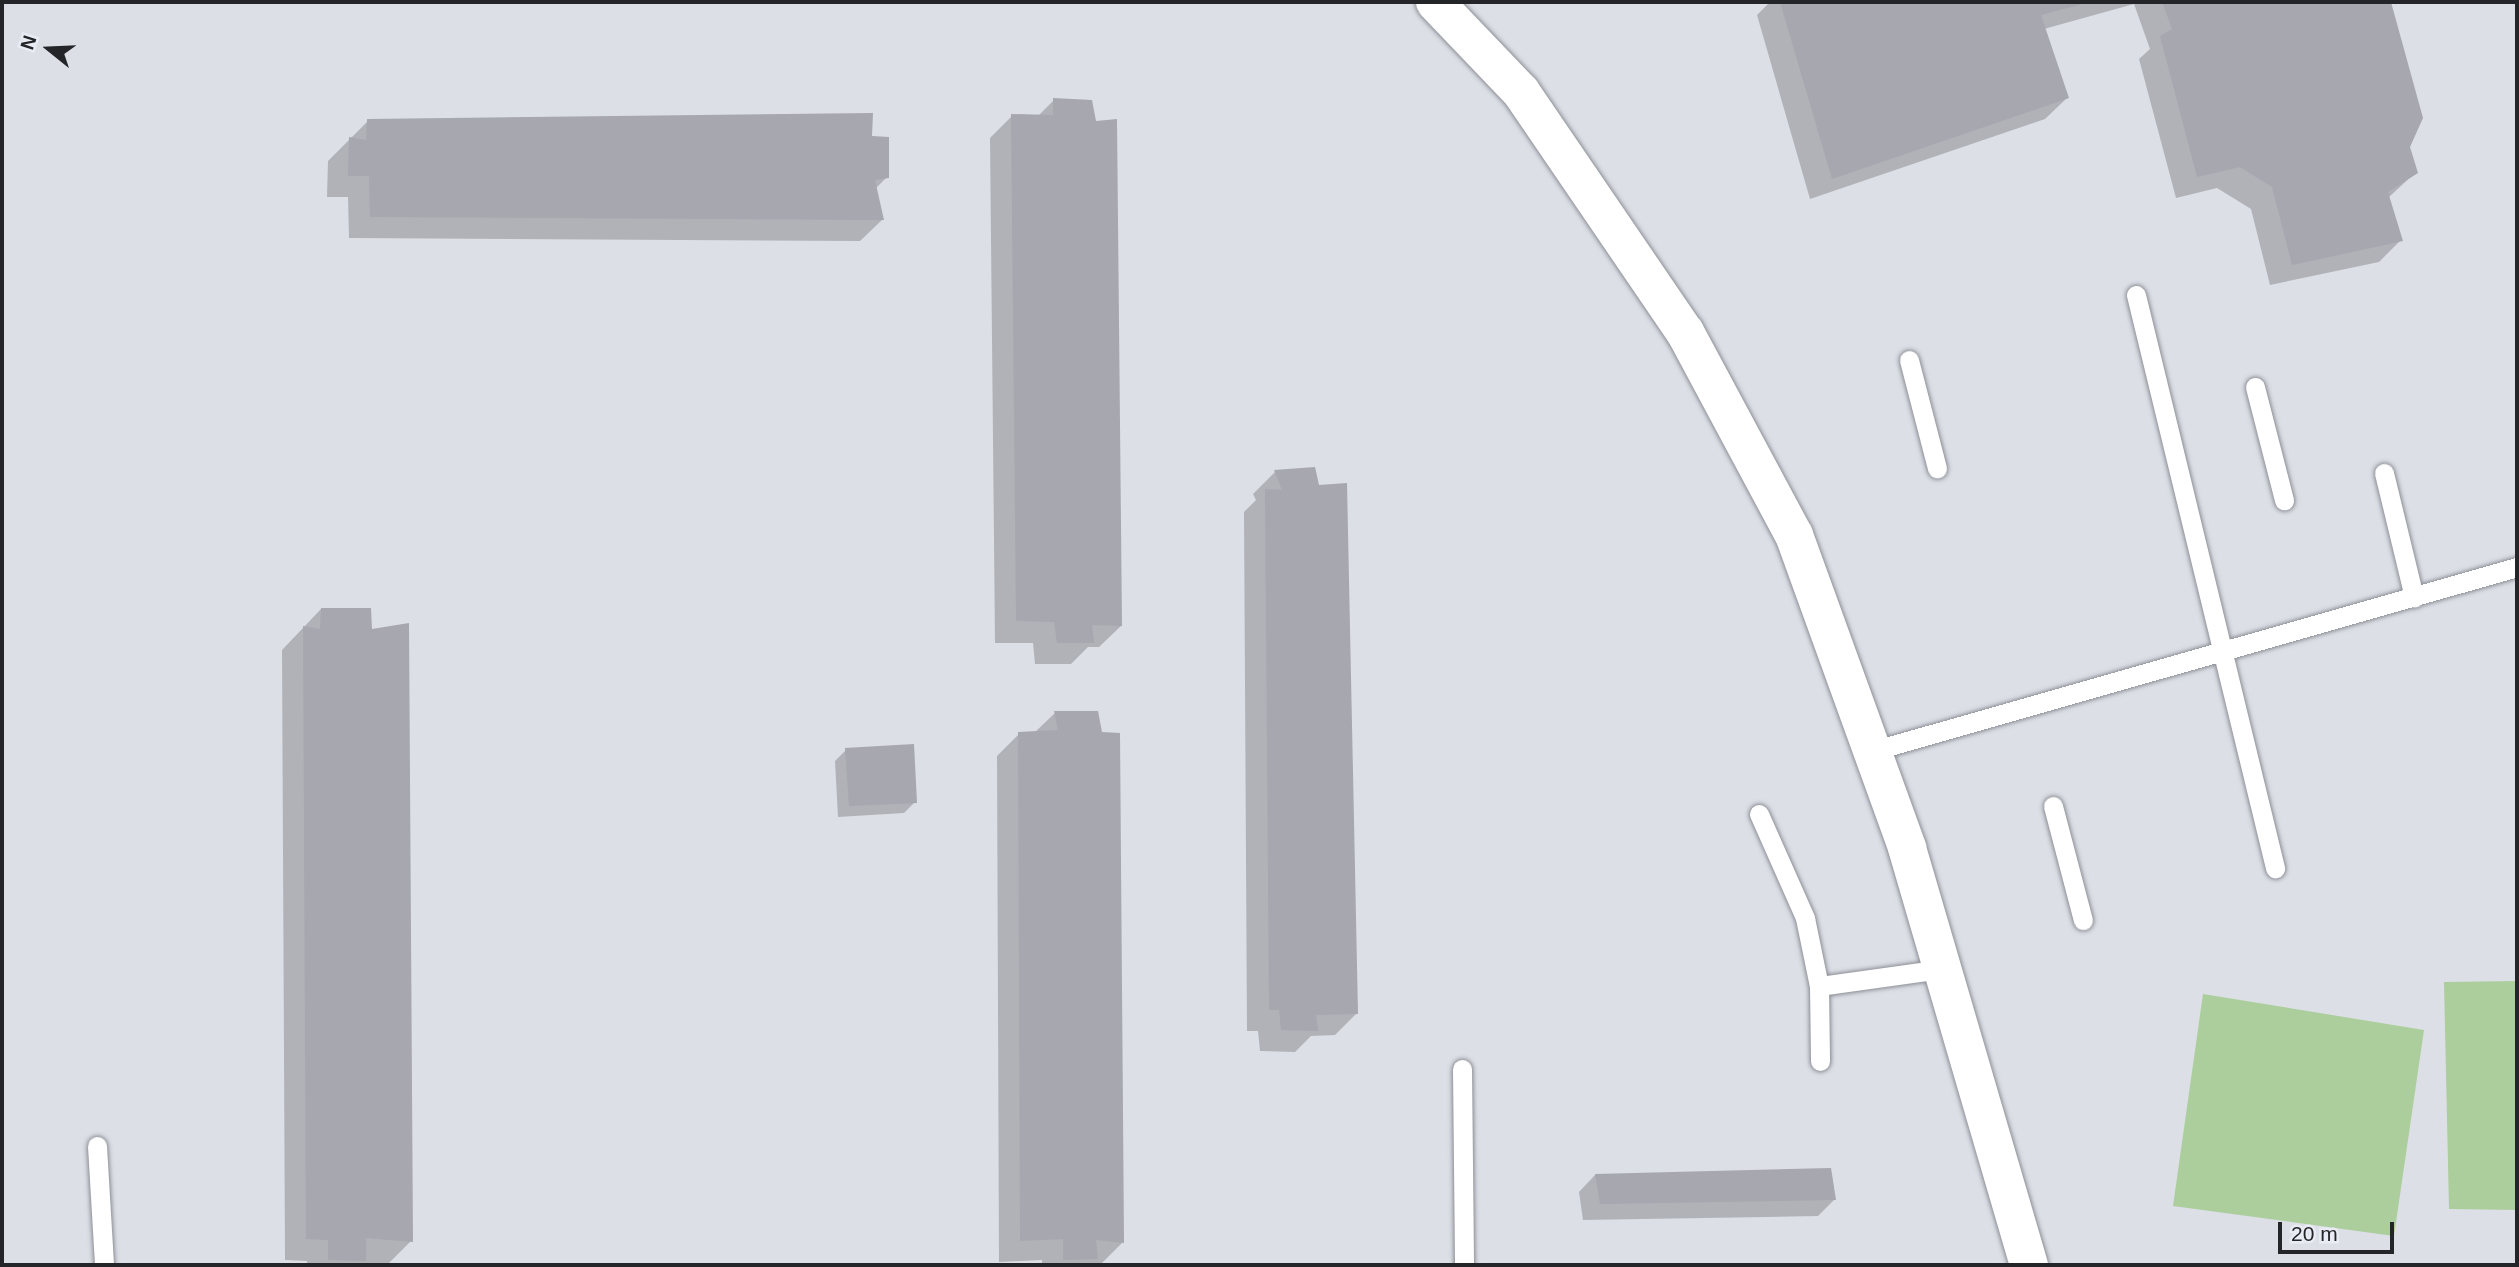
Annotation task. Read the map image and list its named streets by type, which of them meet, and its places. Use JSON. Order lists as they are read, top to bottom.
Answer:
{
  "scale_bar": "20 m",
  "north": "left"
}
